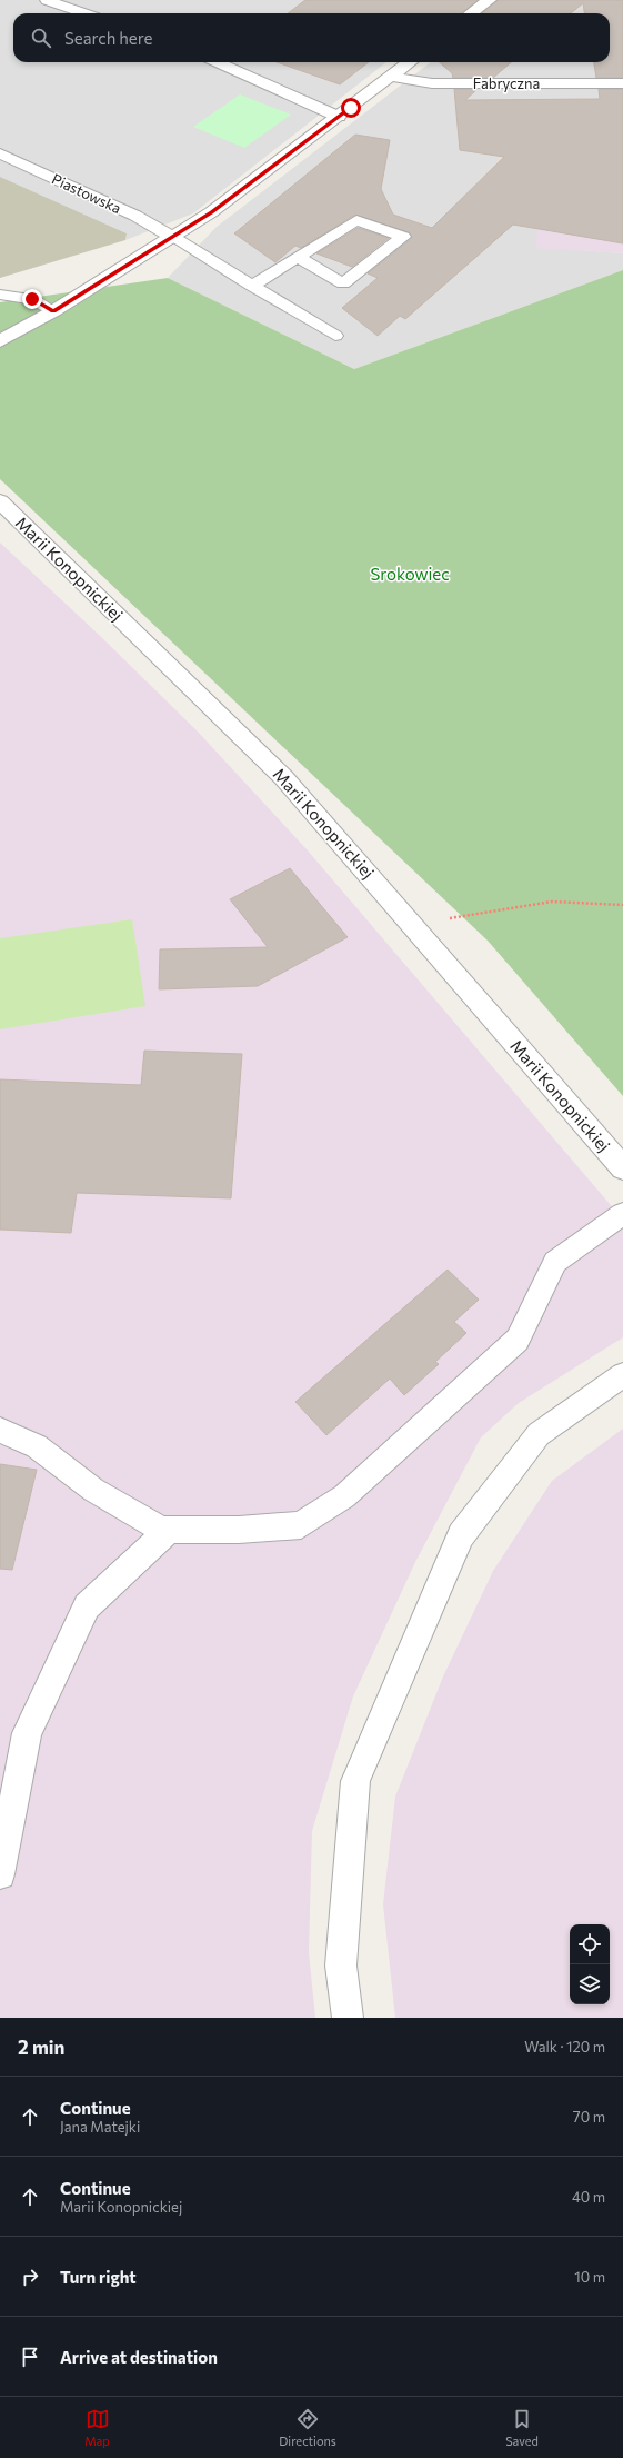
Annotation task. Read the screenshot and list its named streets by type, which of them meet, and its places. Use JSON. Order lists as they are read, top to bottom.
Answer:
{
  "streets": {
    "street": ["Fabryczna", "Piastowska", "Marii Konopnickiej"]
  },
  "parks": ["Srokowiec"],
  "page": {
    "search": "Search here",
    "heading": ["2 min", "Walk · 120 m"],
    "list": [
      ["Continue", "Jana Matejki", "70 m"],
      ["Continue", "Marii Konopnickiej", "40 m"],
      ["Turn right", "10 m"],
      "Arrive at destination"
    ],
    "nav": ["Map", "Directions", "Saved"]
  }
}
